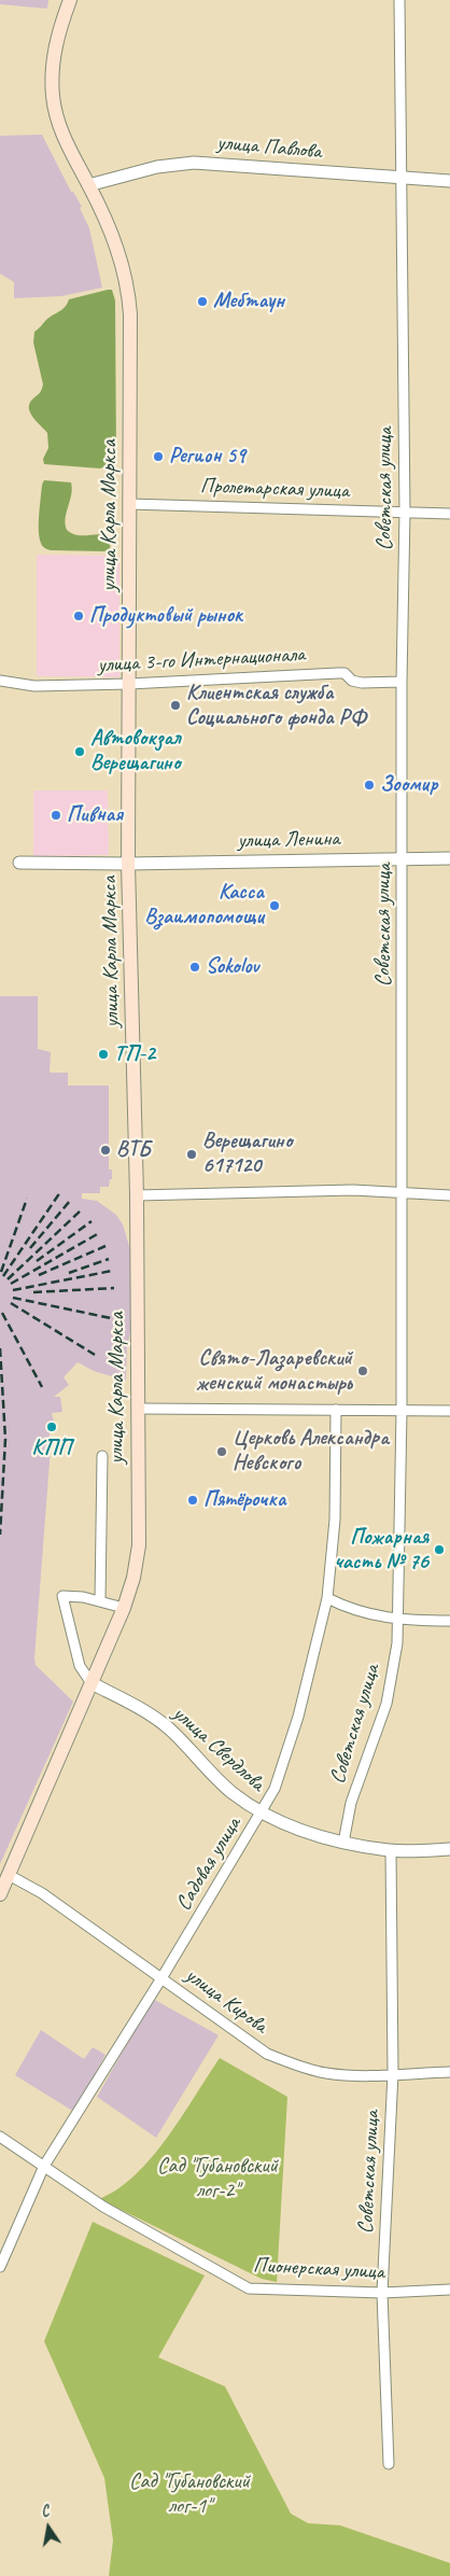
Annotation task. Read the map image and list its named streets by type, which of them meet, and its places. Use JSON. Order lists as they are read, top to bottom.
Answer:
{
  "streets": {
    "main road": ["улица Карла Маркса"],
    "street": [
      "улица Павлова",
      "Пролетарская улица",
      "Советская улица",
      "улица 3-го Интернационала",
      "улица Ленина",
      "улица Свердлова",
      "Садовая улица",
      "улица Кирова",
      "Пионерская улица"
    ]
  },
  "crossings": [
    ["улица Павлова", "Советская улица"],
    ["улица Павлова", "улица Карла Маркса"],
    ["Пролетарская улица", "Советская улица"],
    ["Пролетарская улица", "улица Карла Маркса"],
    ["Советская улица", "улица 3-го Интернационала"],
    ["Советская улица", "улица Ленина"],
    ["Советская улица", "улица Свердлова"],
    ["Советская улица", "улица Кирова"],
    ["Советская улица", "Пионерская улица"],
    ["улица Карла Маркса", "улица 3-го Интернационала"],
    ["улица Карла Маркса", "улица Ленина"],
    ["улица Карла Маркса", "улица Свердлова"],
    ["улица Карла Маркса", "улица Кирова"],
    ["улица Свердлова", "Садовая улица"],
    ["Садовая улица", "улица Кирова"],
    ["Садовая улица", "Пионерская улица"]
  ],
  "parks": ["Сад \"Губановский лог-2\"", "Сад \"Губановский лог-1\""],
  "places": [
    "Мебтаун",
    "Регион 59",
    "Продуктовый рынок",
    "Клиентская служба Социального фонда РФ",
    "Автовокзал Верещагино",
    "Зоомир",
    "Пивная",
    "Касса Взаимопомощи",
    "Sokolov",
    "ТП-2",
    "ВТБ",
    "Верещагино 617120",
    "Свято-Лазаревский женский монастырь",
    "КПП",
    "Церковь Александра Невского",
    "Пятёрочка",
    "Пожарная часть № 76"
  ],
  "north": "top"
}
